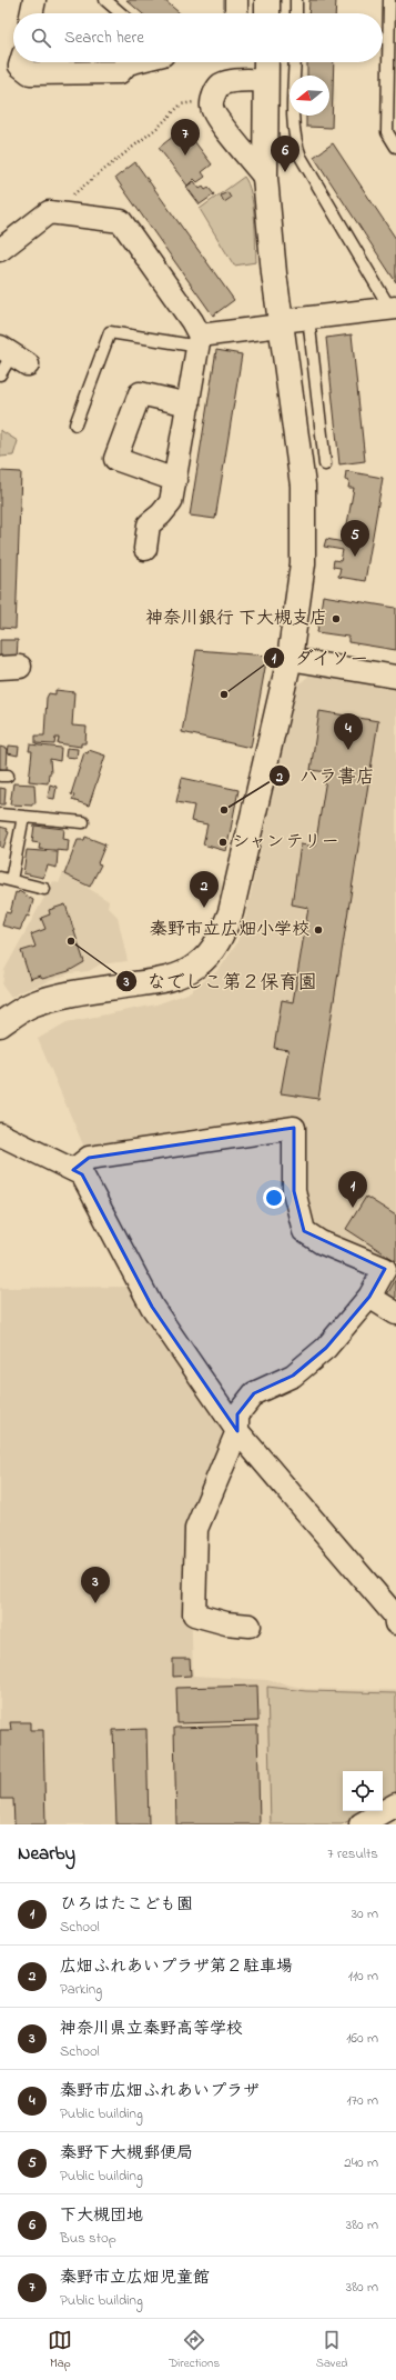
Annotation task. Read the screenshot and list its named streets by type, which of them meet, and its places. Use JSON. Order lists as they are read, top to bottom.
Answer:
{
  "places": [
    "神奈川銀行 下大槻支店",
    "ダイソー",
    "ハラ書店",
    "シャンテリー",
    "秦野市立広畑小学校",
    "なでしこ第２保育園"
  ],
  "north": "left",
  "page": {
    "search": "Search here",
    "pins": [
      "7",
      "6",
      "5",
      "4",
      "2",
      "1",
      "3"
    ],
    "heading": ["Nearby", "7 results"],
    "list": [
      {
        "mark": "1",
        "name": "ひろはたこども園",
        "note": "School",
        "value": "30 m"
      },
      {
        "mark": "2",
        "name": "広畑ふれあいプラザ第２駐車場",
        "note": "Parking",
        "value": "110 m"
      },
      {
        "mark": "3",
        "name": "神奈川県立秦野高等学校",
        "note": "School",
        "value": "160 m"
      },
      {
        "mark": "4",
        "name": "秦野市広畑ふれあいプラザ",
        "note": "Public building",
        "value": "170 m"
      },
      {
        "mark": "5",
        "name": "秦野下大槻郵便局",
        "note": "Public building",
        "value": "240 m"
      },
      {
        "mark": "6",
        "name": "下大槻団地",
        "note": "Bus stop",
        "value": "380 m"
      },
      {
        "mark": "7",
        "name": "秦野市立広畑児童館",
        "note": "Public building",
        "value": "380 m"
      }
    ],
    "nav": ["Map", "Directions", "Saved"]
  }
}
